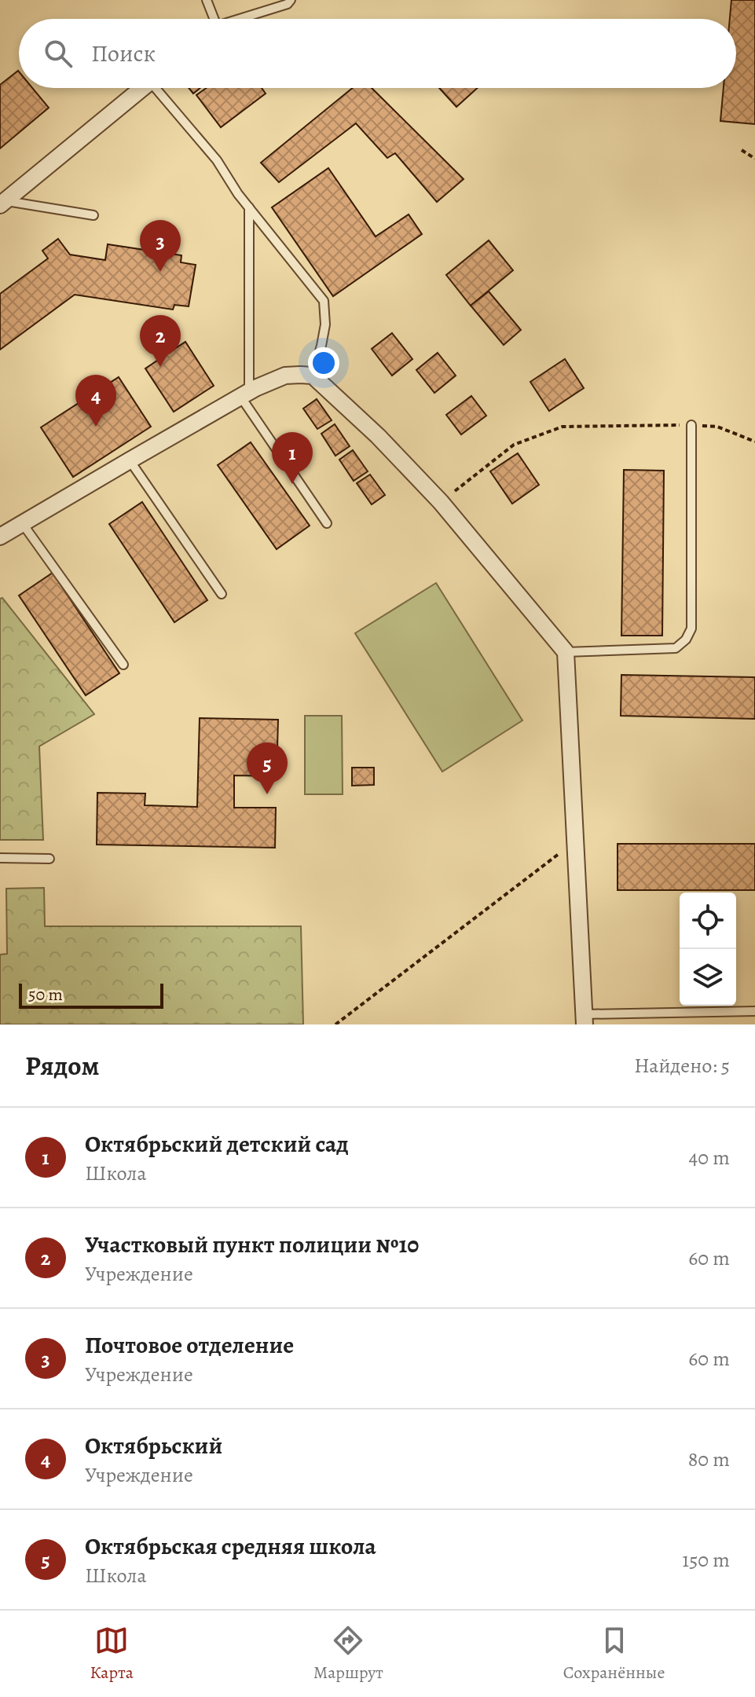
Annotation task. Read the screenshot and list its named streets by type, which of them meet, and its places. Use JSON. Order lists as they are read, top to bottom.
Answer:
{
  "scale_bar": "50 m",
  "page": {
    "search": "Поиск",
    "pins": [
      "3",
      "2",
      "4",
      "1",
      "5"
    ],
    "scale": "50 m",
    "heading": ["Рядом", "Найдено: 5"],
    "list": [
      {
        "mark": "1",
        "name": "Октябрьский детский сад",
        "note": "Школа",
        "value": "40 m"
      },
      {
        "mark": "2",
        "name": "Участковый пункт полиции №10",
        "note": "Учреждение",
        "value": "60 m"
      },
      {
        "mark": "3",
        "name": "Почтовое отделение",
        "note": "Учреждение",
        "value": "60 m"
      },
      {
        "mark": "4",
        "name": "Октябрьский",
        "note": "Учреждение",
        "value": "80 m"
      },
      {
        "mark": "5",
        "name": "Октябрьская средняя школа",
        "note": "Школа",
        "value": "150 m"
      }
    ],
    "nav": ["Карта", "Маршрут", "Сохранённые"]
  }
}
